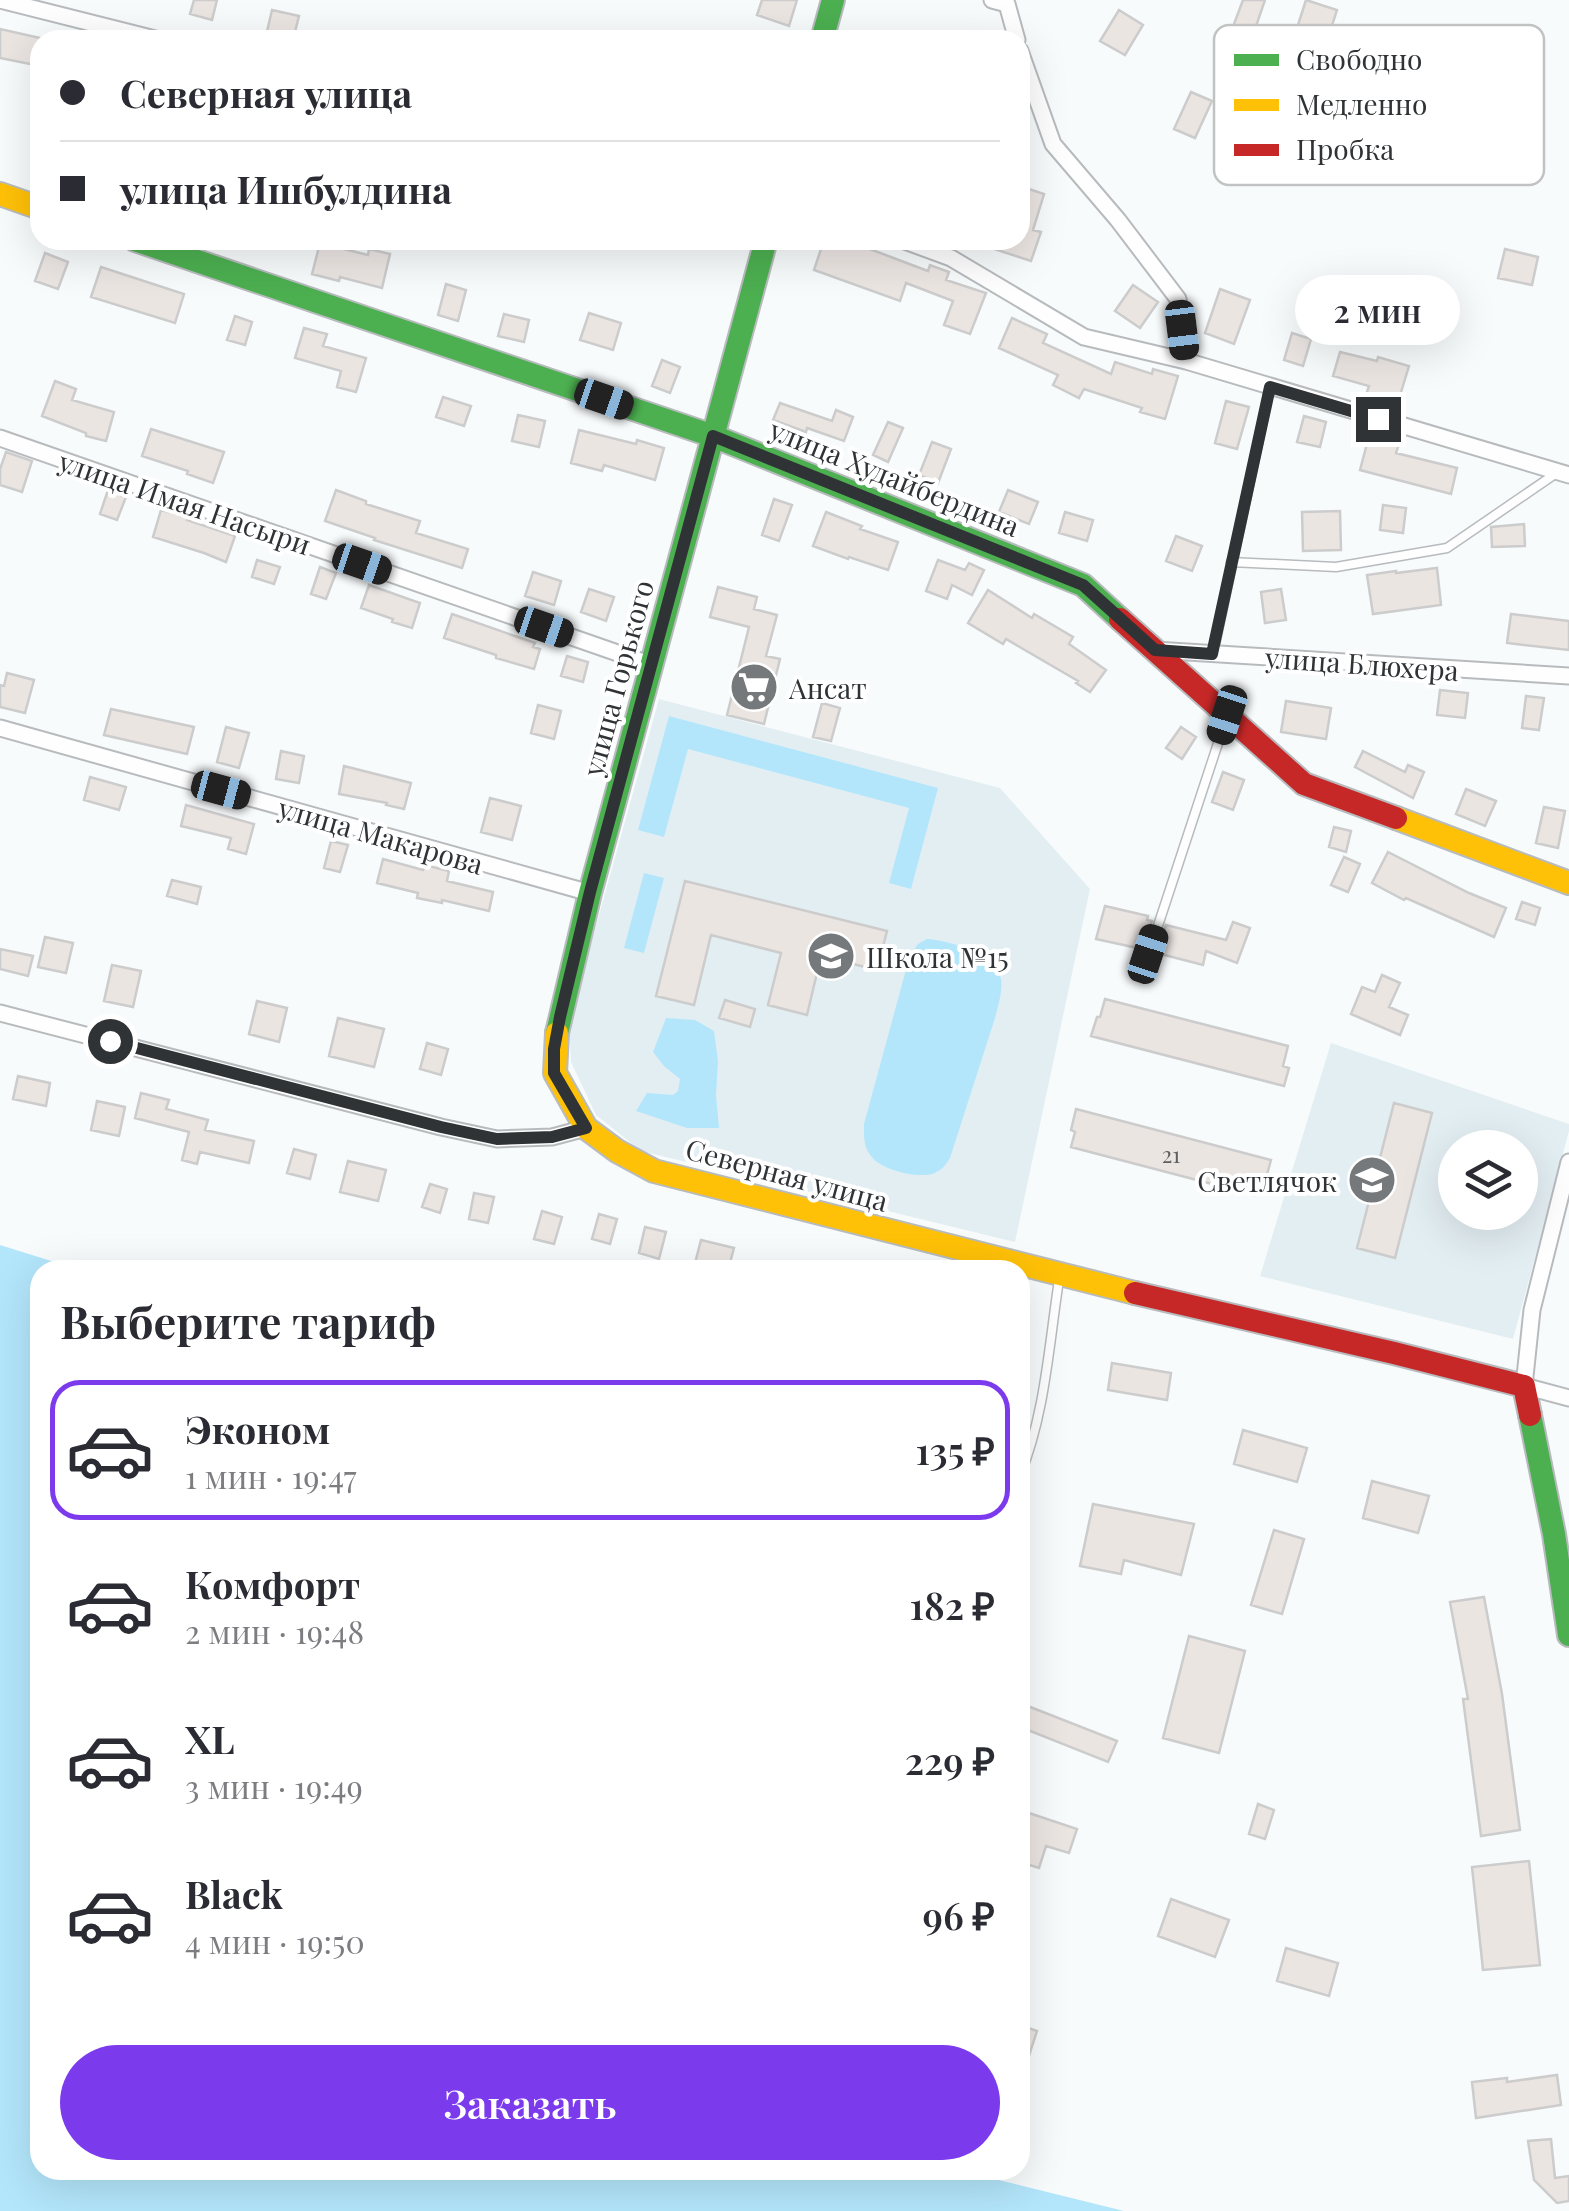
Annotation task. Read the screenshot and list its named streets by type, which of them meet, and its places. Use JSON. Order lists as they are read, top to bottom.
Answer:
{
  "streets": {
    "main road": ["улица Худайбердина", "улица Горького", "Северная улица"],
    "street": ["улица Имая Насыри", "улица Блюхера", "улица Макарова"]
  },
  "crossings": [
    ["улица Худайбердина", "улица Блюхера"],
    ["улица Худайбердина", "улица Горького"],
    ["улица Имая Насыри", "улица Горького"],
    ["улица Горького", "улица Макарова"],
    ["улица Горького", "Северная улица"]
  ],
  "places": {
    "supermarket": ["Ансат"],
    "school or university": ["Школа №15", "Светлячок"]
  },
  "house_numbers": ["21"],
  "legend": ["Свободно", "Медленно", "Пробка"],
  "page": {
    "banner": ["Северная улица", "улица Ишбулдина"],
    "bubble": "2 мин",
    "heading": "Выберите тариф",
    "list": [
      {
        "name": "Эконом",
        "note": "1 мин · 19:47",
        "value": "135 ₽"
      },
      {
        "name": "Комфорт",
        "note": "2 мин · 19:48",
        "value": "182 ₽"
      },
      {
        "name": "XL",
        "note": "3 мин · 19:49",
        "value": "229 ₽"
      },
      {
        "name": "Black",
        "note": "4 мин · 19:50",
        "value": "96 ₽"
      }
    ],
    "buttons": "Заказать"
  }
}
